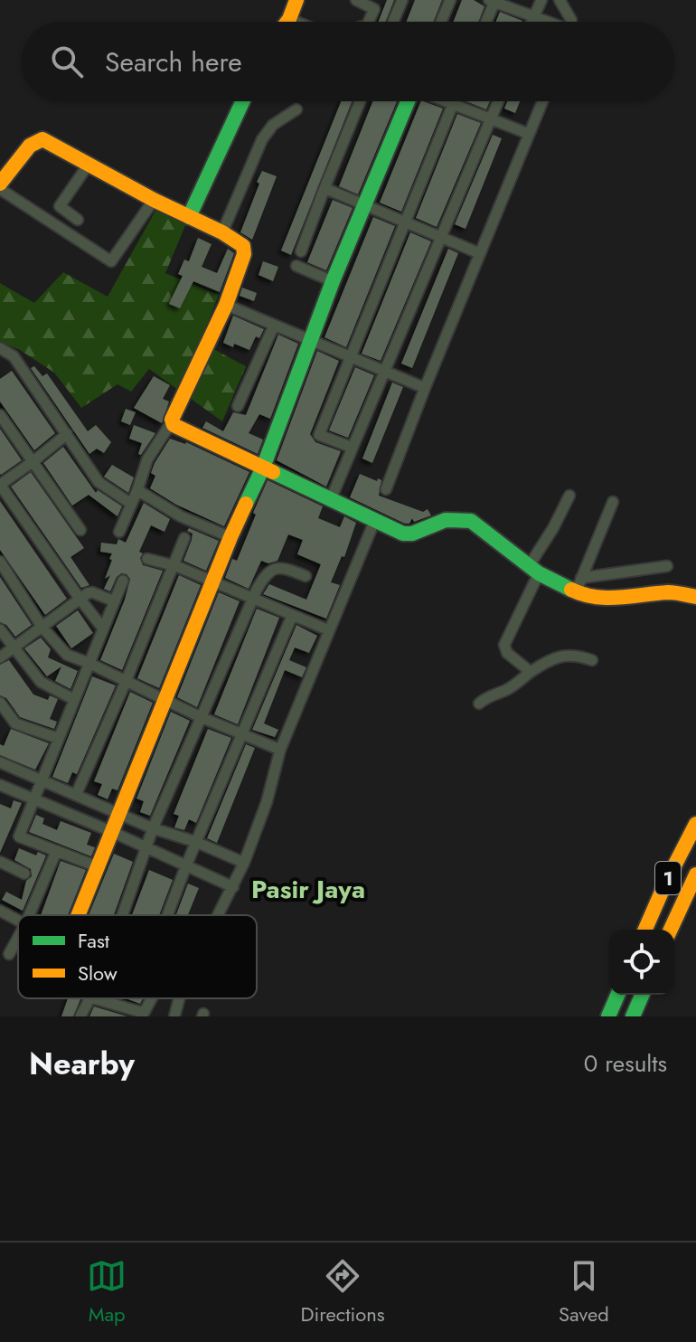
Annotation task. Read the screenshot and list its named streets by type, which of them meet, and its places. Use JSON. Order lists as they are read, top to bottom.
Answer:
{
  "streets": {
    "main road": ["1"]
  },
  "districts": ["Pasir Jaya"],
  "legend": ["Fast", "Slow"],
  "page": {
    "search": "Search here",
    "heading": ["Nearby", "0 results"],
    "nav": ["Map", "Directions", "Saved"]
  }
}
